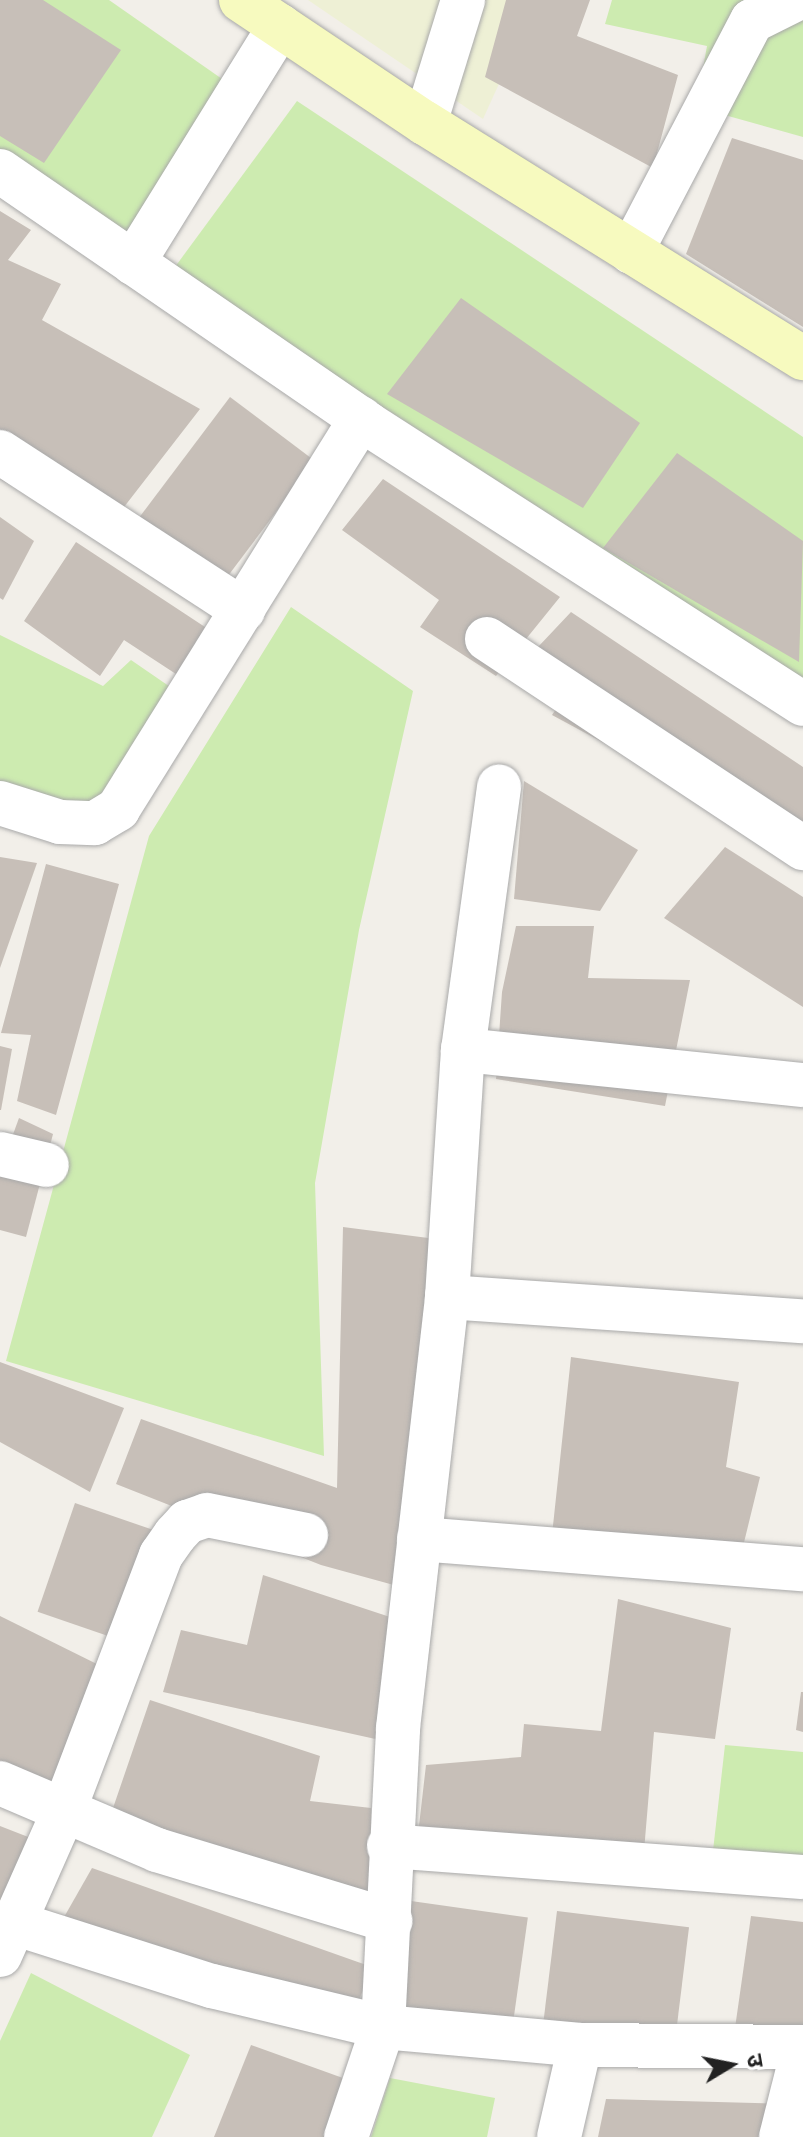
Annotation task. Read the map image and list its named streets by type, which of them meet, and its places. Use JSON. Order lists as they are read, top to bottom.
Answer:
{
  "north": "right"
}
